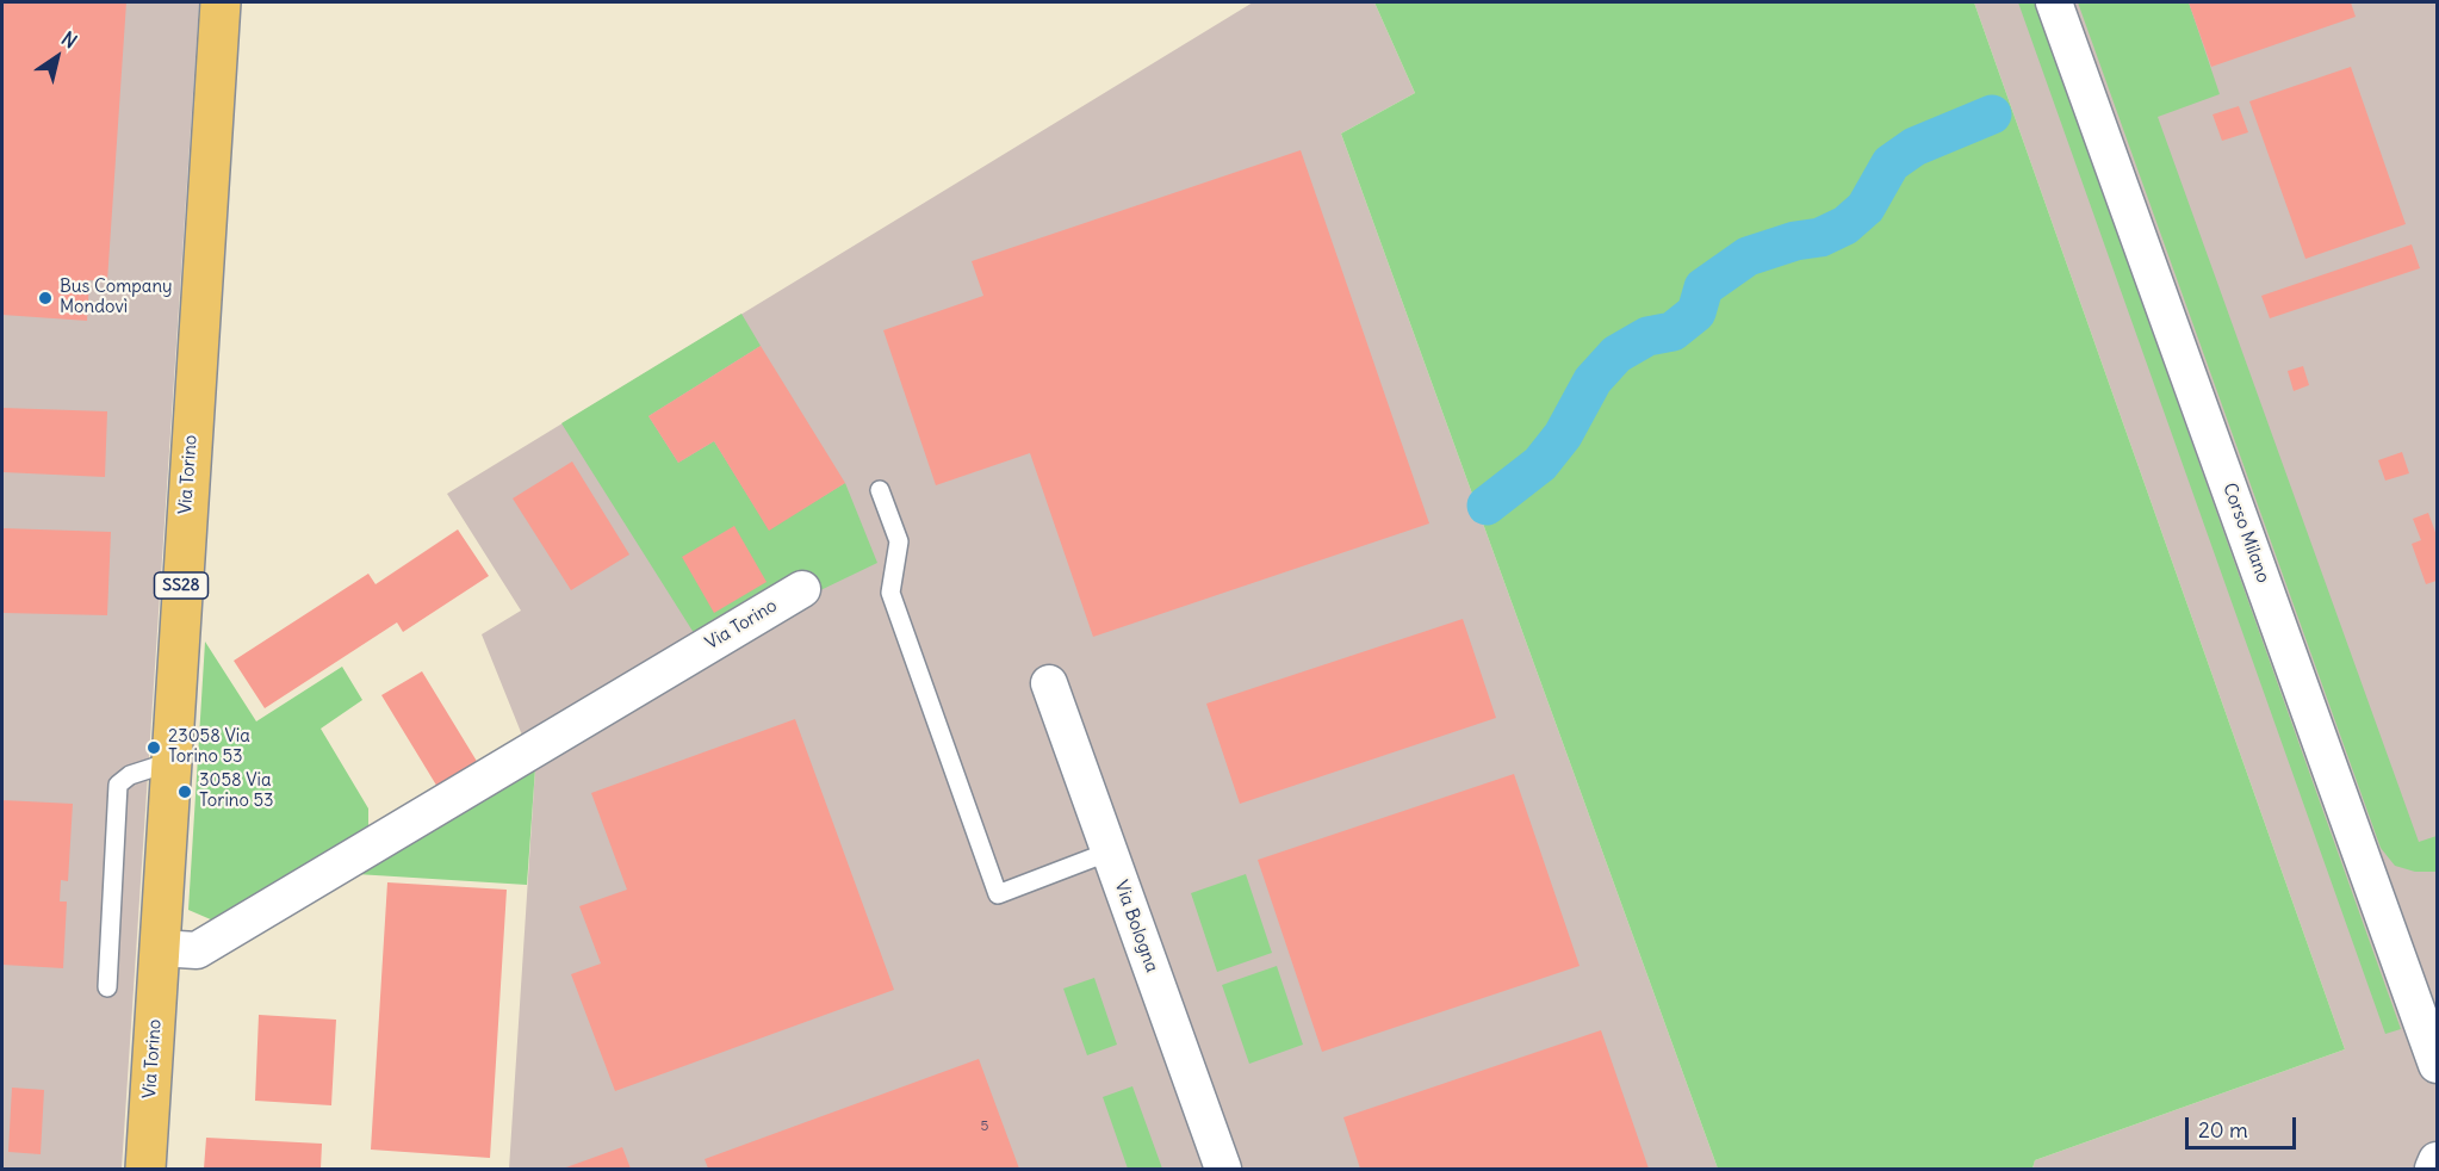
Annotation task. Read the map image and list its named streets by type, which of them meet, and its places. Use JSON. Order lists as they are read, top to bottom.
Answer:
{
  "streets": {
    "main road": ["Via Torino", "SS28"],
    "street": ["Corso Milano", "Via Bologna"]
  },
  "places": ["Bus Company Mondovì", "23058 Via Torino 53", "3058 Via Torino 53"],
  "house_numbers": ["5"],
  "scale_bar": "20 m",
  "north": "top right"
}
